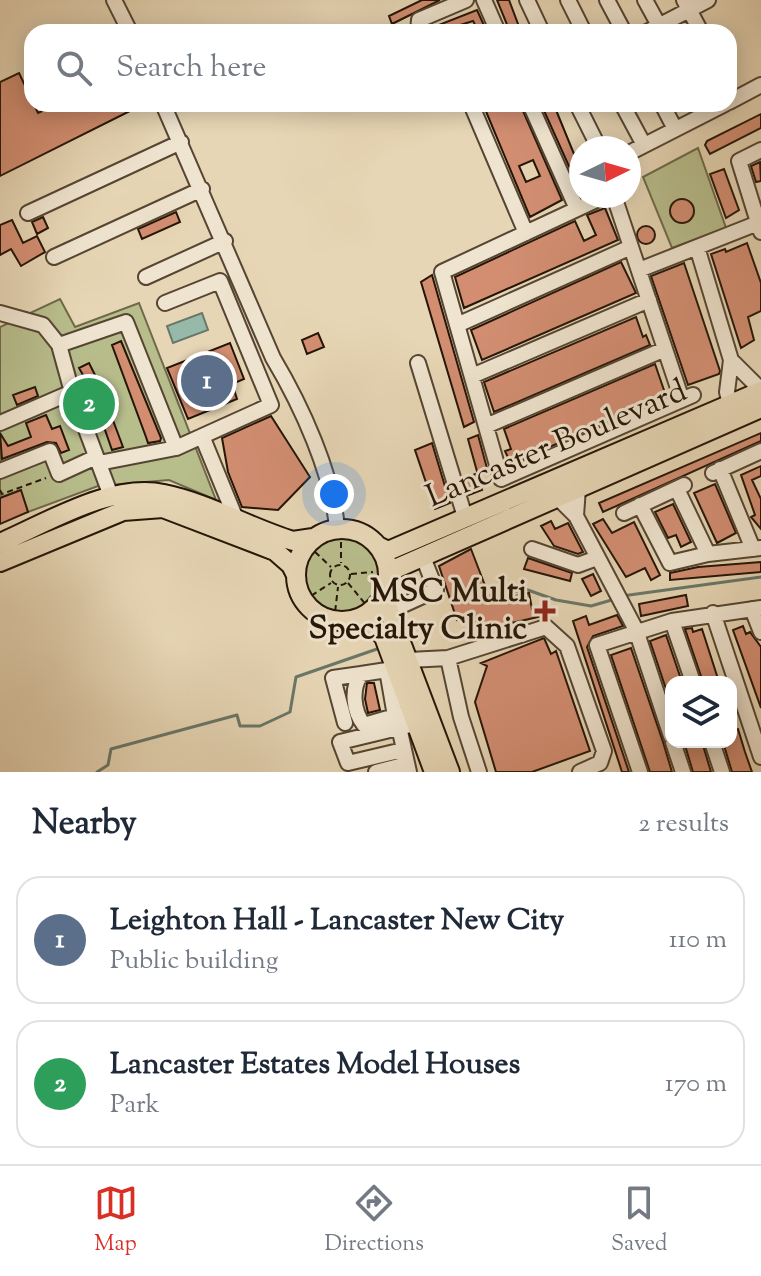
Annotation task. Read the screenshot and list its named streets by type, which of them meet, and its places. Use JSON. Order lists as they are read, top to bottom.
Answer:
{
  "streets": {
    "main road": ["Lancaster Boulevard"]
  },
  "places": {
    "health": ["MSC Multi Specialty Clinic"]
  },
  "north": "right",
  "page": {
    "search": "Search here",
    "pins": ["1", "2"],
    "heading": ["Nearby", "2 results"],
    "list": [
      {
        "mark": "1",
        "name": "Leighton Hall - Lancaster New City",
        "note": "Public building",
        "value": "110 m"
      },
      {
        "mark": "2",
        "name": "Lancaster Estates Model Houses",
        "note": "Park",
        "value": "170 m"
      }
    ],
    "nav": ["Map", "Directions", "Saved"]
  }
}
